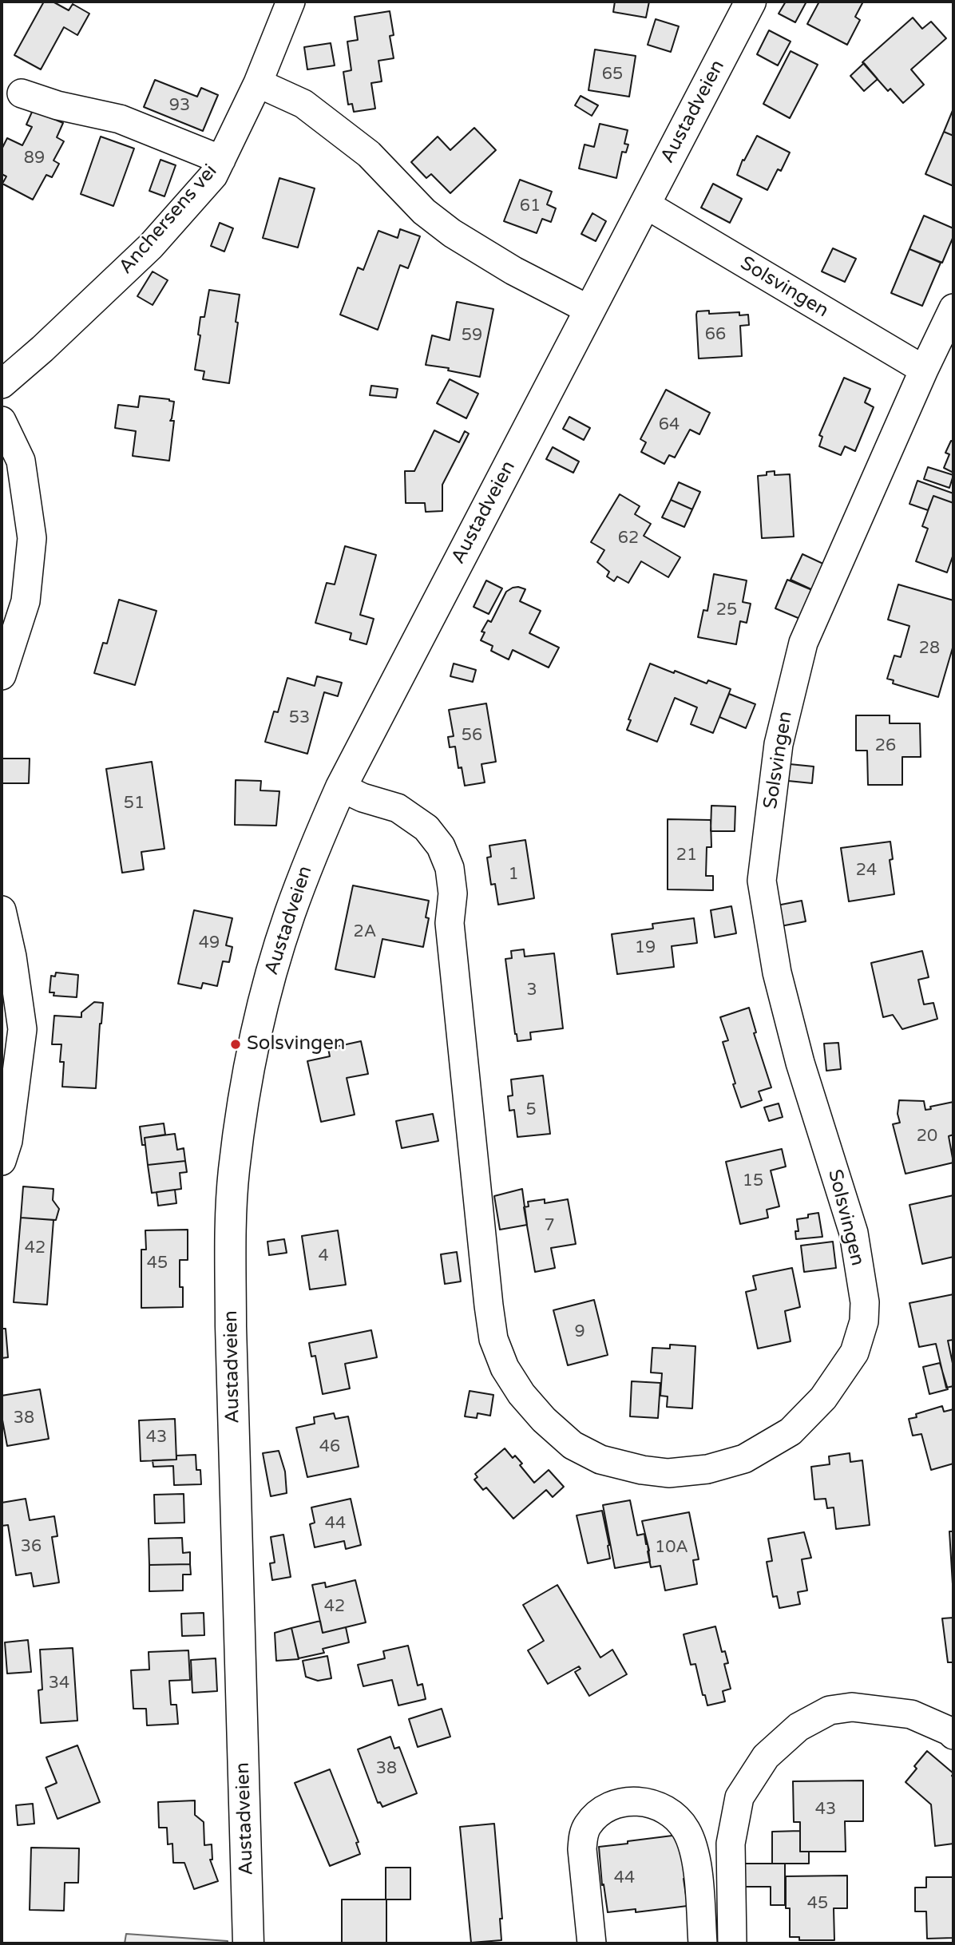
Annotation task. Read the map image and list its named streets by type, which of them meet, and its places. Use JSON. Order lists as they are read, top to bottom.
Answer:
{
  "streets": {
    "main road": ["Austadveien"],
    "street": ["Anchersens vei", "Solsvingen"]
  },
  "crossings": [
    ["Austadveien", "Solsvingen"]
  ],
  "places": ["Solsvingen"],
  "house_numbers": [
    "65",
    "93",
    "89",
    "61",
    "66",
    "59",
    "64",
    "62",
    "25",
    "28",
    "53",
    "56",
    "26",
    "51",
    "21",
    "24",
    "1",
    "2A",
    "49",
    "19",
    "3",
    "5",
    "20",
    "15",
    "7",
    "42",
    "4",
    "45",
    "9",
    "38",
    "43",
    "46",
    "44",
    "36",
    "10A",
    "42",
    "34",
    "38",
    "43",
    "44",
    "45"
  ]
}
